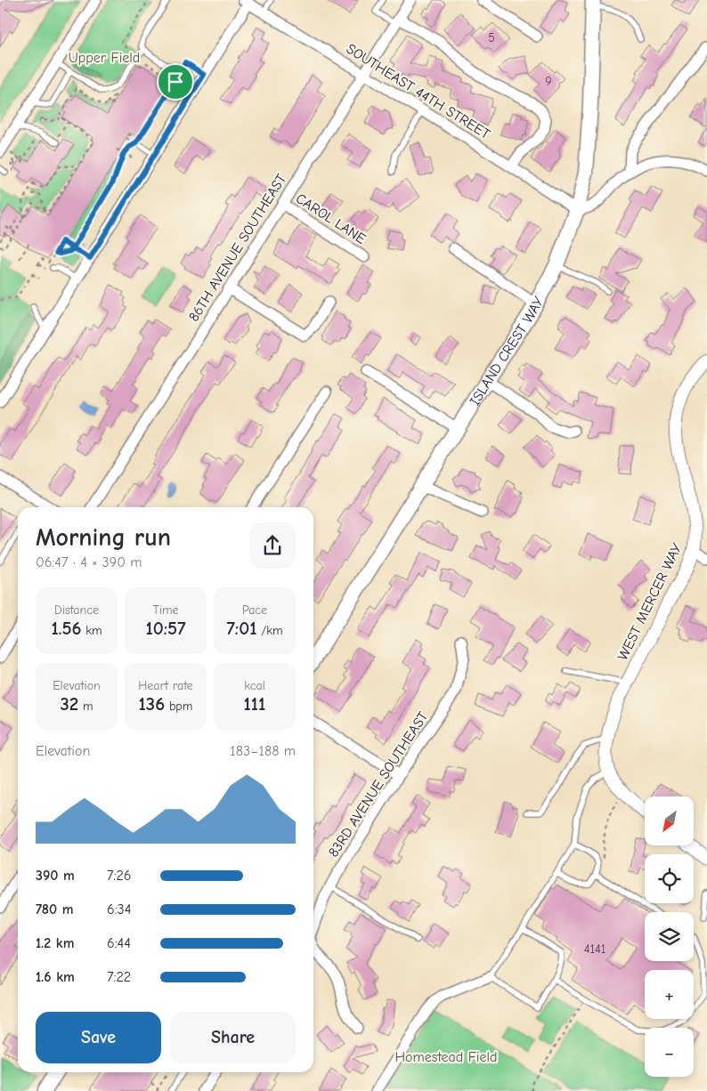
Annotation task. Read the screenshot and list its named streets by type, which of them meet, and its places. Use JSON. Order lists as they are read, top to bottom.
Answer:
{
  "streets": {
    "main road": ["ISLAND CREST WAY"],
    "street": [
      "SOUTHEAST 44TH STREET",
      "CAROL LANE",
      "86TH AVENUE SOUTHEAST",
      "WEST MERCER WAY",
      "83RD AVENUE SOUTHEAST"
    ]
  },
  "crossings": [
    ["SOUTHEAST 44TH STREET", "86TH AVENUE SOUTHEAST"],
    ["SOUTHEAST 44TH STREET", "ISLAND CREST WAY"],
    ["CAROL LANE", "86TH AVENUE SOUTHEAST"]
  ],
  "parks": ["Upper Field", "Homestead Field"],
  "house_numbers": ["5", "9", "4141"],
  "north": "bottom left",
  "page": {
    "heading": ["Morning run", "06:47 · 4 × 390 m"],
    "stats": [
      ["Distance", "1.56 km"],
      ["Time", "10:57"],
      ["Pace", "7:01 /km"],
      ["Elevation", "32 m"],
      ["Heart rate", "136 bpm"],
      ["kcal", "111"]
    ],
    "chart": ["Elevation", "183–188 m"],
    "map_buttons": ["+", "−"],
    "list": [
      {
        "name": "390 m",
        "note": "7:26"
      },
      {
        "name": "780 m",
        "note": "6:34"
      },
      {
        "name": "1.2 km",
        "note": "6:44"
      },
      {
        "name": "1.6 km",
        "note": "7:22"
      }
    ],
    "buttons": ["Save", "Share"]
  }
}
